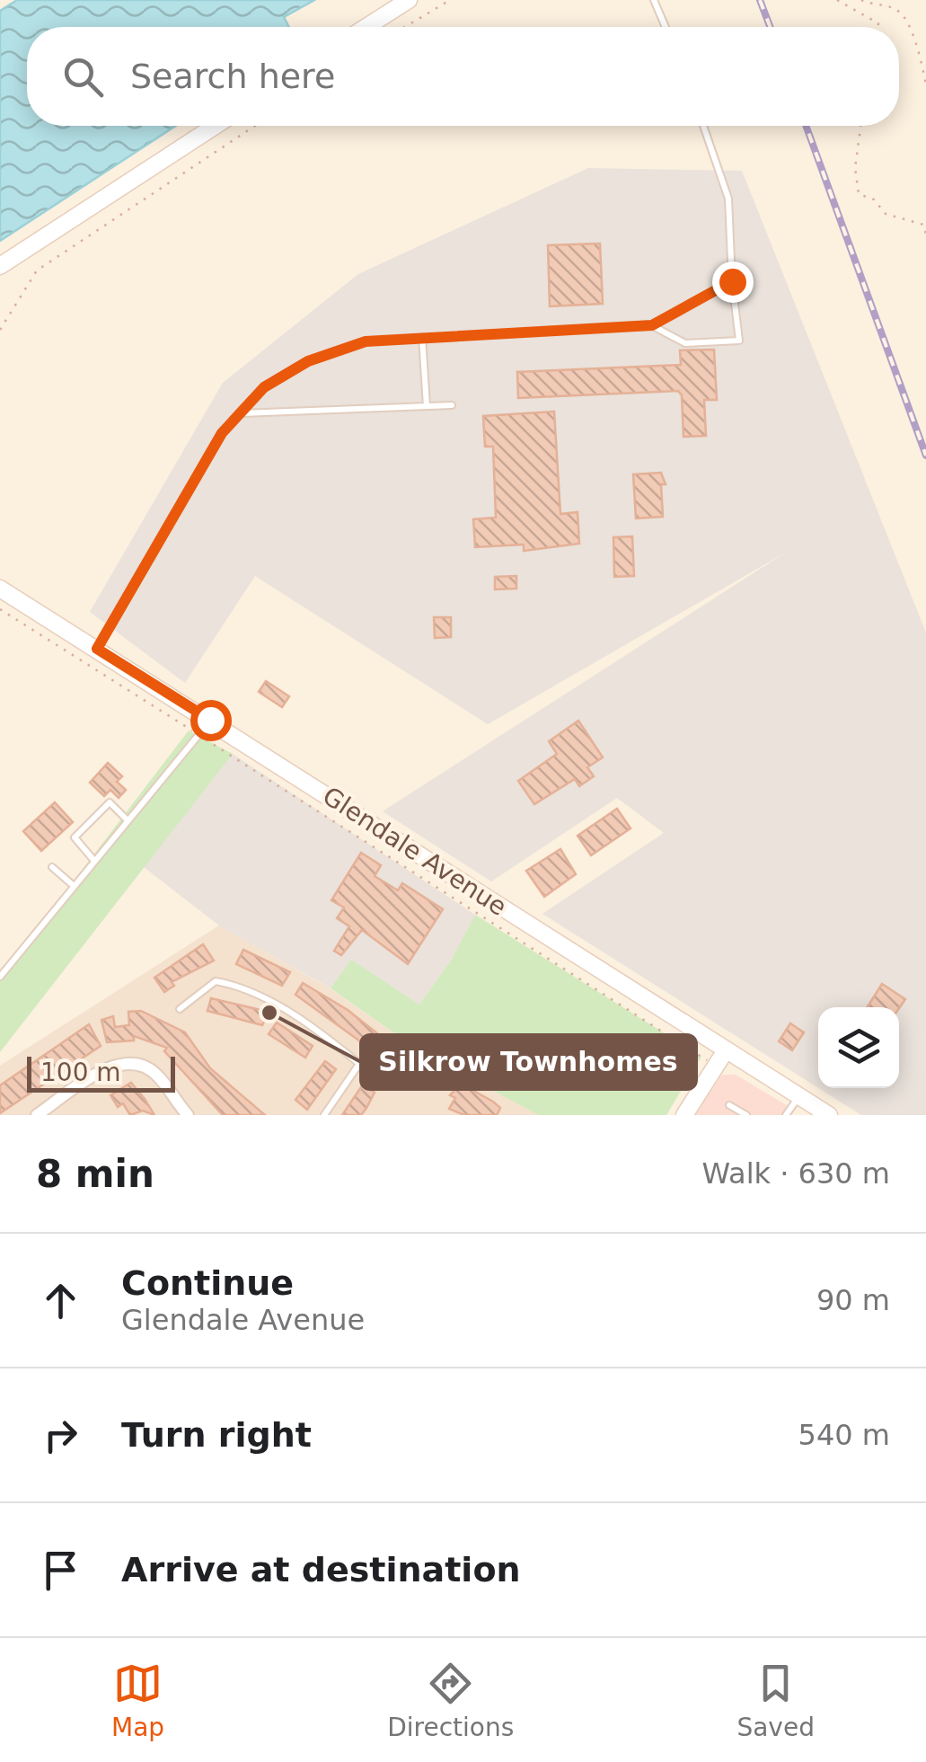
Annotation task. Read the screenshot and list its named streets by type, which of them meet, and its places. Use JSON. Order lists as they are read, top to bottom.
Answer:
{
  "streets": {
    "main road": ["Glendale Avenue"]
  },
  "places": ["Silkrow Townhomes"],
  "scale_bar": "100 m",
  "page": {
    "search": "Search here",
    "scale": "100 m",
    "heading": ["8 min", "Walk · 630 m"],
    "list": [
      ["Continue", "Glendale Avenue", "90 m"],
      ["Turn right", "540 m"],
      "Arrive at destination"
    ],
    "nav": ["Map", "Directions", "Saved"]
  }
}
